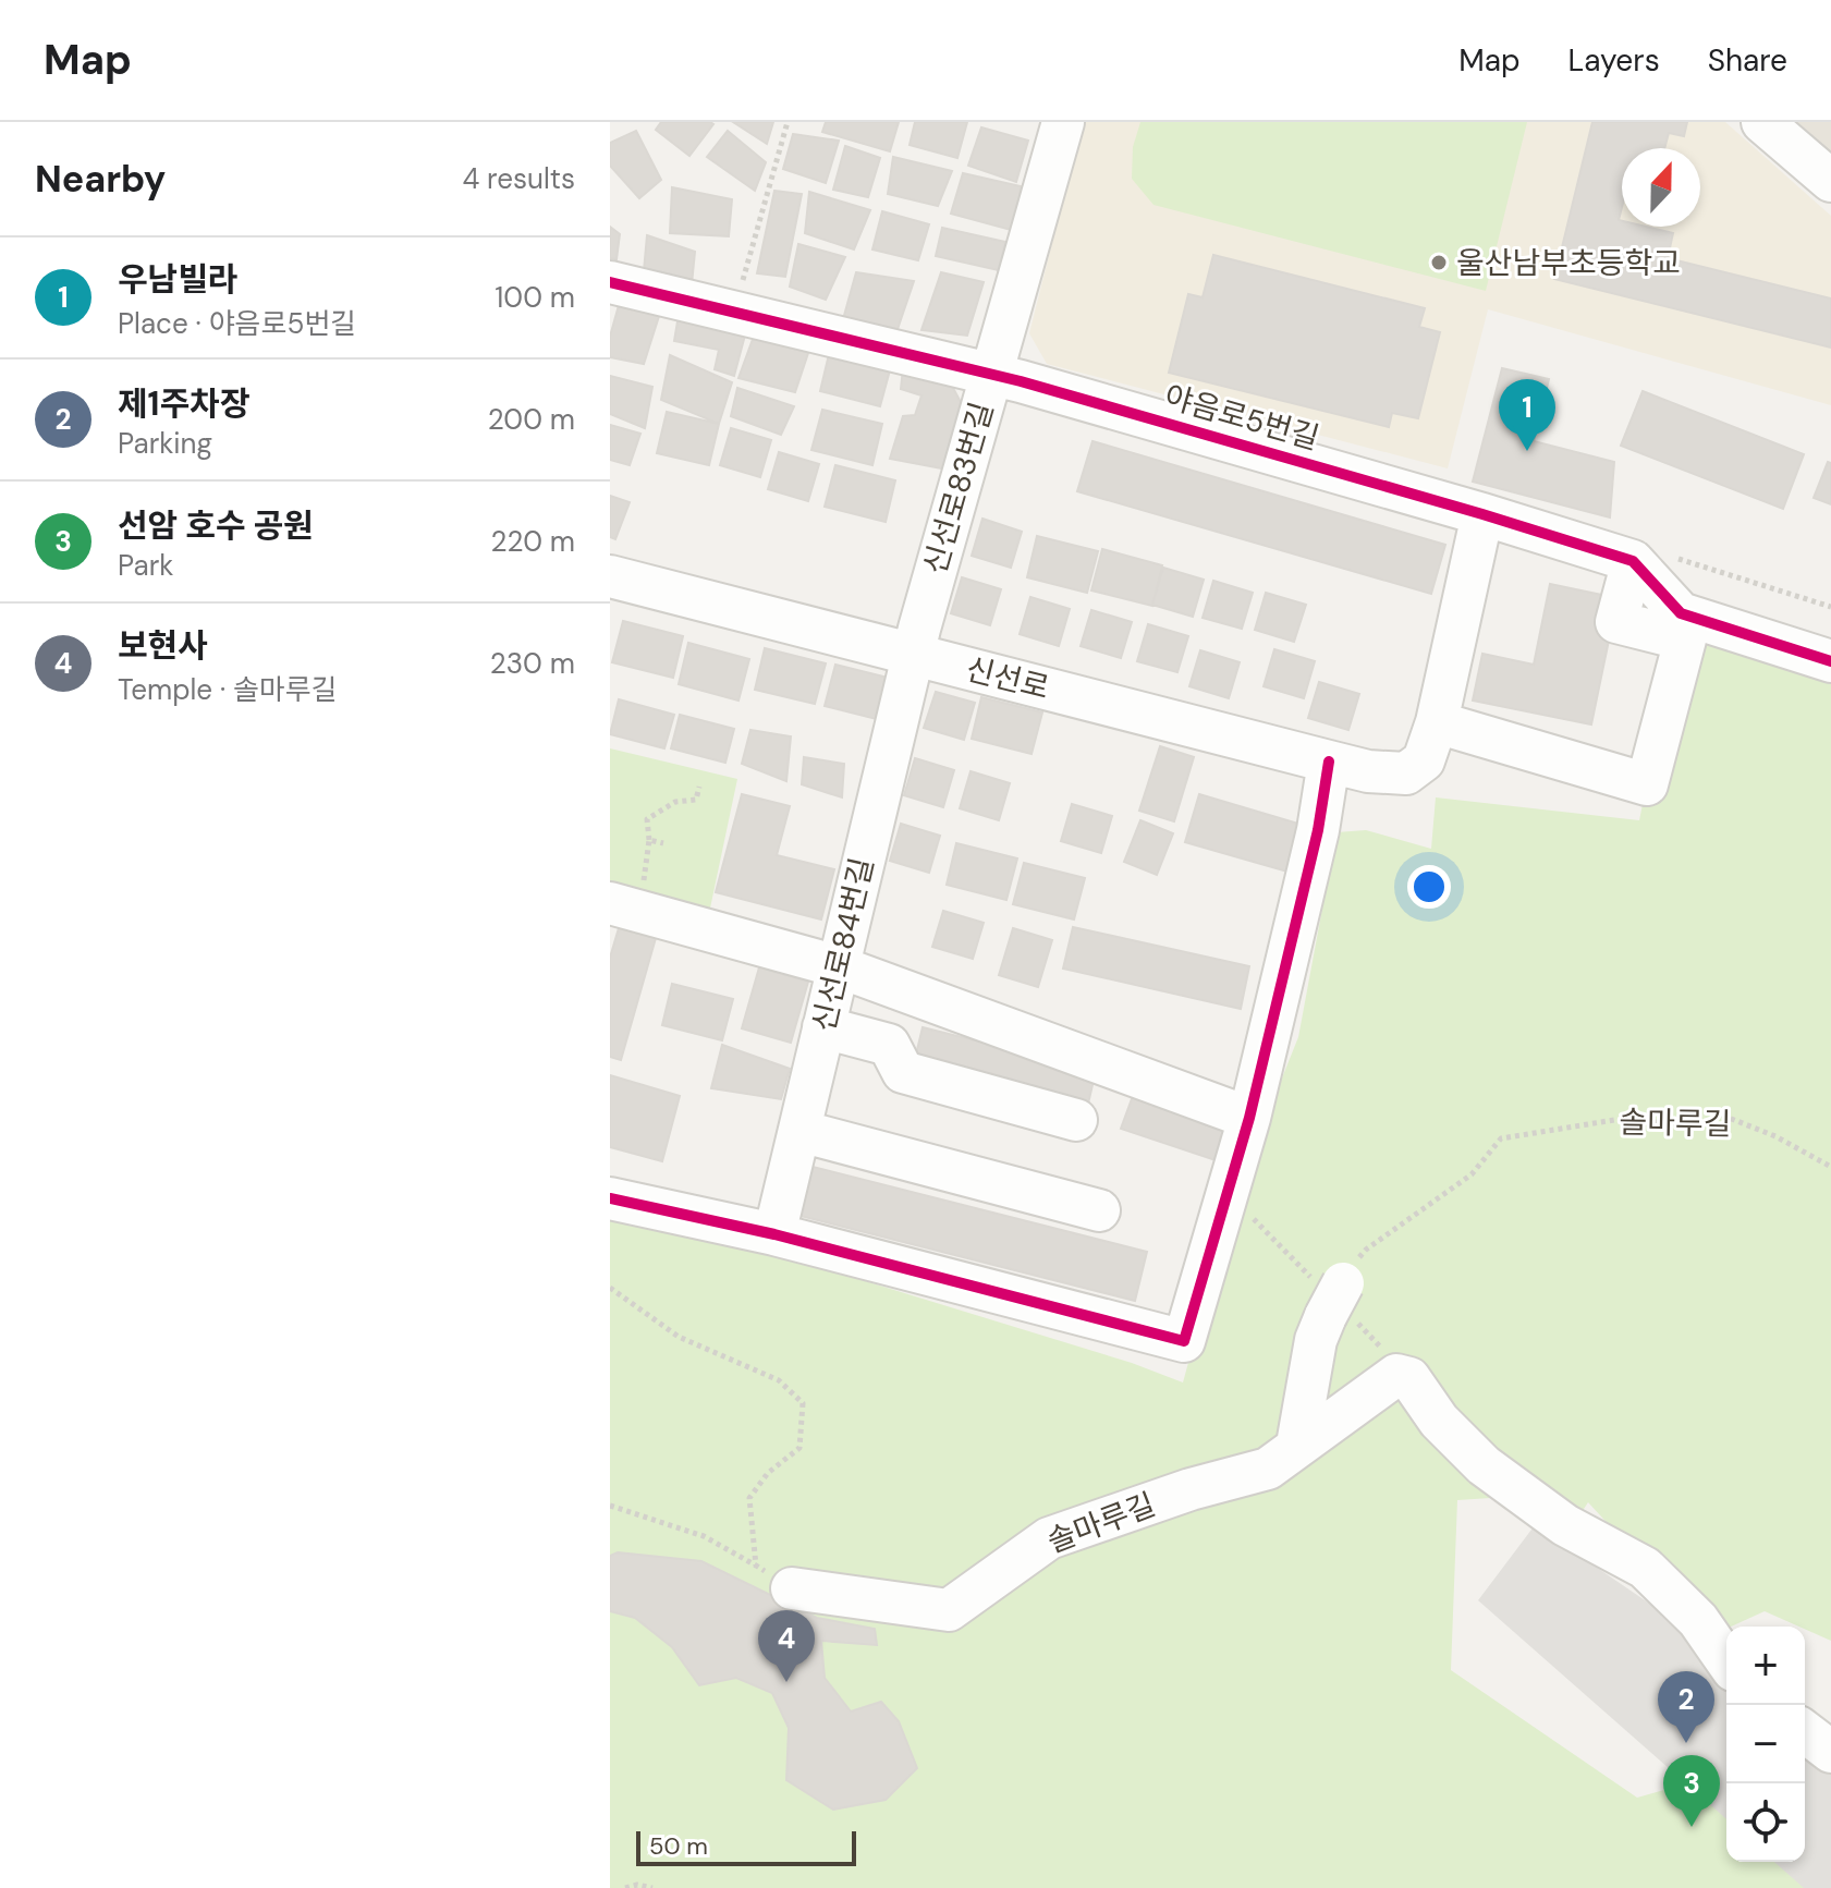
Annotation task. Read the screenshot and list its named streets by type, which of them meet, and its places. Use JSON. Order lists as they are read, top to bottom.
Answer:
{
  "streets": {
    "street": [
      "야음로5번길",
      "신선로83번길",
      "신선로",
      "신선로84번길",
      "솔마루길"
    ]
  },
  "crossings": [
    ["야음로5번길", "신선로83번길"],
    ["신선로83번길", "신선로"],
    ["신선로83번길", "신선로84번길"],
    ["신선로", "신선로84번길"]
  ],
  "places": ["울산남부초등학교"],
  "scale_bar": "50 m",
  "north": "top",
  "page": {
    "header": "Map",
    "nav": ["Map", "Layers", "Share"],
    "heading": ["Nearby", "4 results"],
    "list": [
      {
        "mark": "1",
        "name": "우남빌라",
        "note": "Place · 야음로5번길",
        "value": "100 m"
      },
      {
        "mark": "2",
        "name": "제1주차장",
        "note": "Parking",
        "value": "200 m"
      },
      {
        "mark": "3",
        "name": "선암 호수 공원",
        "note": "Park",
        "value": "220 m"
      },
      {
        "mark": "4",
        "name": "보현사",
        "note": "Temple · 솔마루길",
        "value": "230 m"
      }
    ],
    "pins": [
      "1",
      "4",
      "2",
      "3"
    ],
    "map_buttons": ["+", "−"],
    "scale": "50 m"
  }
}
